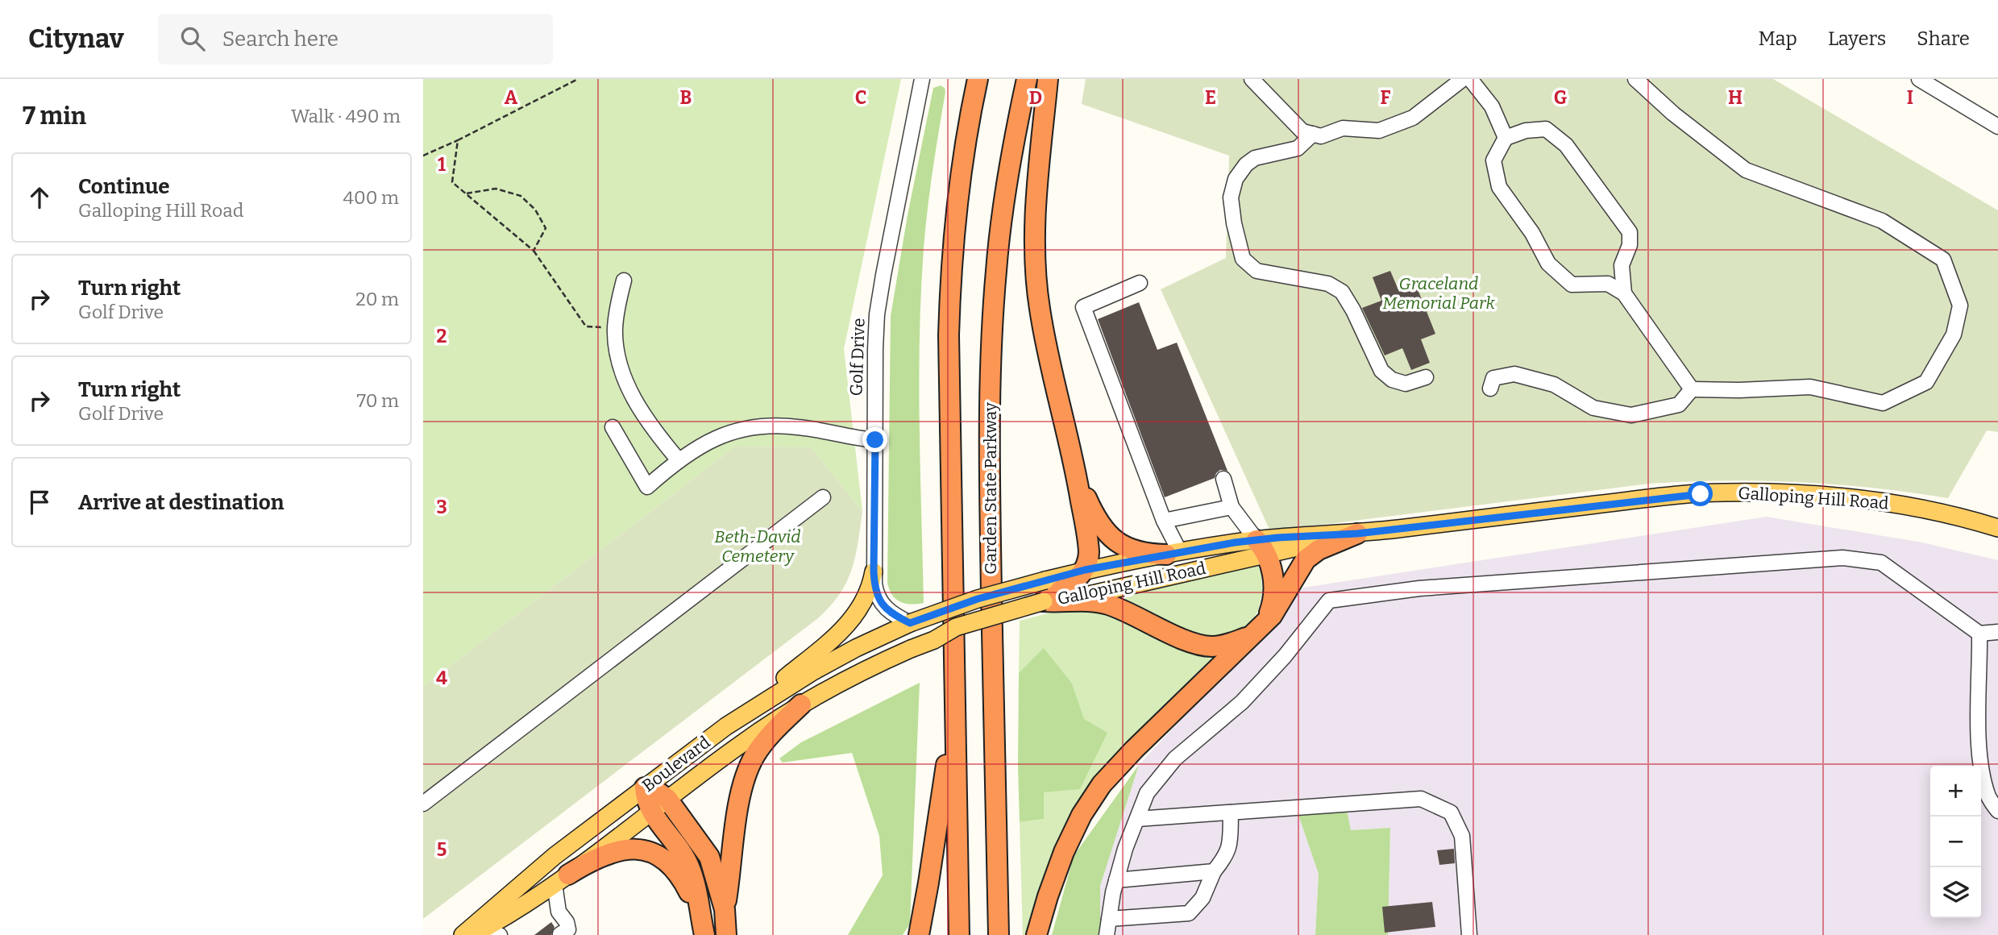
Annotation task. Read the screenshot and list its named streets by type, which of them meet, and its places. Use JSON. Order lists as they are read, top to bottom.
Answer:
{
  "streets": {
    "highway": ["Garden State Parkway"],
    "main road": ["Galloping Hill Road", "Boulevard"],
    "street": ["Golf Drive"]
  },
  "crossings": [
    ["Golf Drive", "Galloping Hill Road"],
    ["Golf Drive", "Boulevard"],
    ["Galloping Hill Road", "Boulevard"]
  ],
  "parks": ["Graceland Memorial Park", "Beth-David Cemetery"],
  "page": {
    "header": "Citynav",
    "search": "Search here",
    "nav": ["Map", "Layers", "Share"],
    "heading": ["7 min", "Walk · 490 m"],
    "list": [
      ["Continue", "Galloping Hill Road", "400 m"],
      ["Turn right", "Golf Drive", "20 m"],
      ["Turn right", "Golf Drive", "70 m"],
      "Arrive at destination"
    ],
    "map_buttons": ["+", "−"]
  },
  "grid": {
    "columns": [
      "A",
      "B",
      "C",
      "D",
      "E",
      "F",
      "G",
      "H",
      "I"
    ],
    "rows": [
      "1",
      "2",
      "3",
      "4",
      "5"
    ]
  }
}
